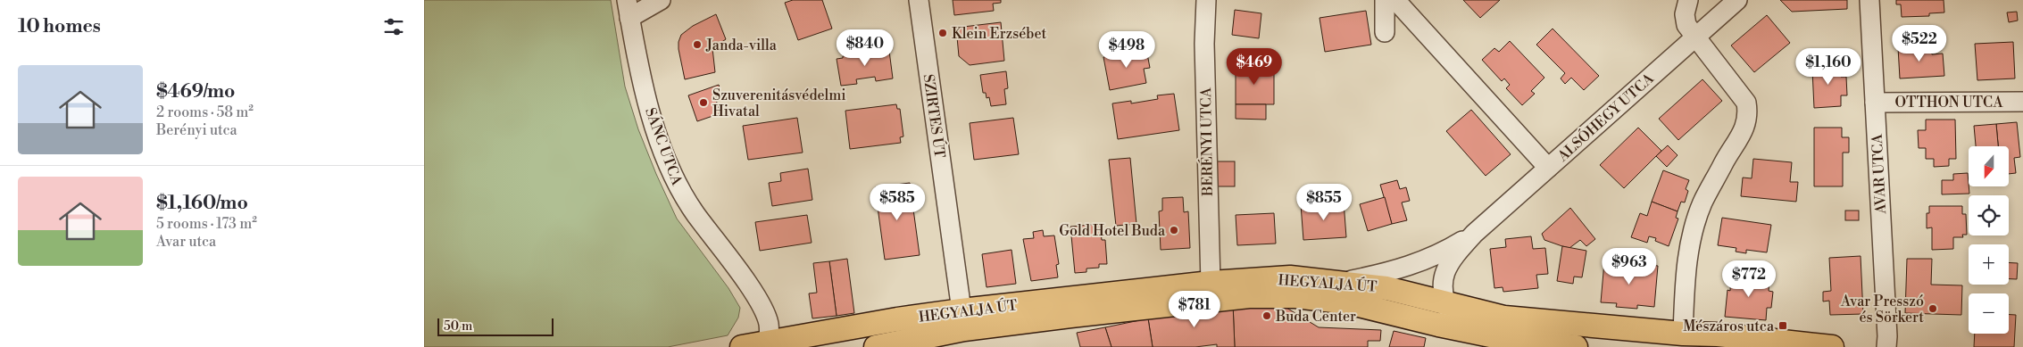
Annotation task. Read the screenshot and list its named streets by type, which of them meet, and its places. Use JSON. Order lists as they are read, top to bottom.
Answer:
{
  "streets": {
    "main road": ["HEGYALJA ÚT"],
    "street": [
      "OTTHON UTCA",
      "SZIRTES ÚT",
      "ALSÓHEGY UTCA",
      "BERÉNYI UTCA",
      "SÁNC UTCA",
      "AVAR UTCA"
    ]
  },
  "crossings": [
    ["OTTHON UTCA", "AVAR UTCA"],
    ["SZIRTES ÚT", "HEGYALJA ÚT"],
    ["ALSÓHEGY UTCA", "HEGYALJA ÚT"],
    ["BERÉNYI UTCA", "HEGYALJA ÚT"],
    ["SÁNC UTCA", "HEGYALJA ÚT"]
  ],
  "places": {
    "other": [
      "Klein Erzsébet",
      "Janda-villa",
      "Szuverenitásvédelmi Hivatal",
      "Gold Hotel Buda",
      "Avar Presszó és Sörkert",
      "Buda Center"
    ],
    "transit": ["Mészáros utca"]
  },
  "scale_bar": "50 m",
  "north": "bottom",
  "page": {
    "heading": "10 homes",
    "price": [
      "$522",
      "$840",
      "$498",
      "$469",
      "$1,160",
      "$585",
      "$855",
      "$963",
      "$772",
      "$781"
    ],
    "list": [
      {
        "name": "$469/mo",
        "note": "2 rooms · 58 m² · Berényi utca"
      },
      {
        "name": "$1,160/mo",
        "note": "5 rooms · 173 m² · Avar utca"
      }
    ],
    "map_buttons": ["+", "−"],
    "scale": "50 m"
  }
}
